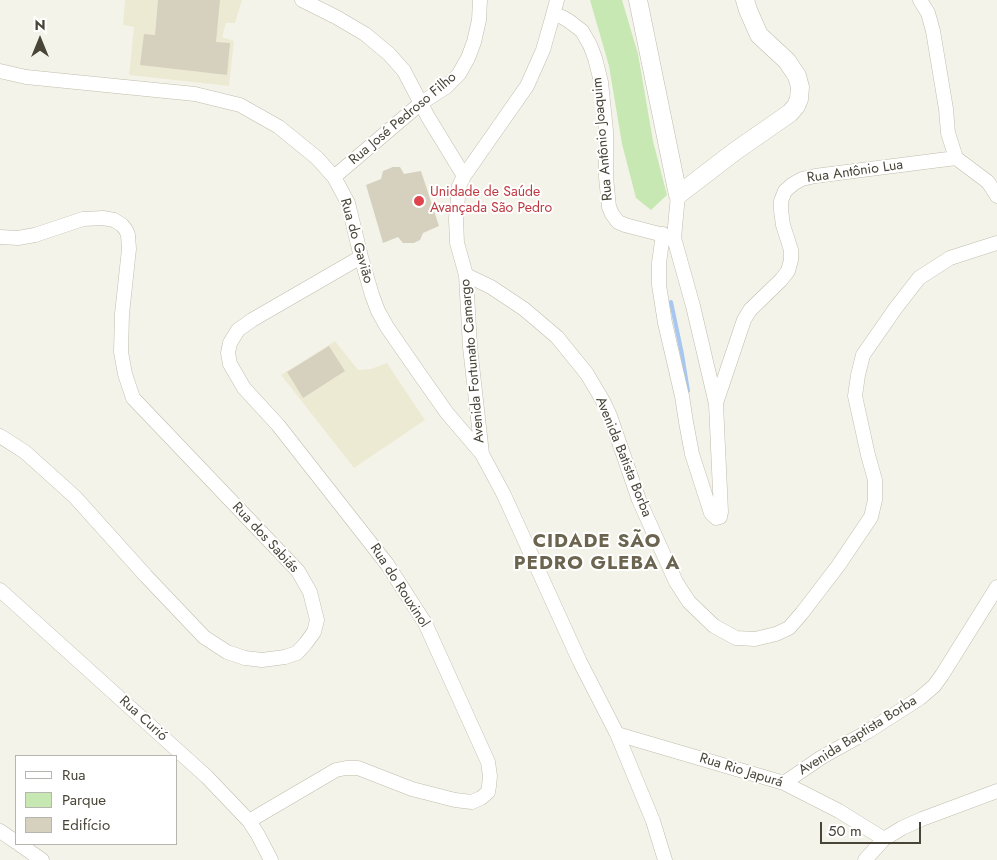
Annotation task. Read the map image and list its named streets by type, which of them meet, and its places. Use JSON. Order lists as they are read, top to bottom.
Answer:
{
  "streets": {
    "street": [
      "Rua José Pedroso Filho",
      "Rua Antônio Joaquim",
      "Rua Antônio Lua",
      "Rua do Gavião",
      "Avenida Fortunato Camargo",
      "Avenida Batista Borba",
      "Rua dos Sabiás",
      "Rua do Rouxinol",
      "Rua Curió",
      "Avenida Baptista Borba",
      "Rua Rio Japurá"
    ]
  },
  "crossings": [
    ["Rua José Pedroso Filho", "Rua do Gavião"],
    ["Rua Antônio Joaquim", "Avenida Fortunato Camargo"],
    ["Rua do Gavião", "Avenida Fortunato Camargo"],
    ["Rua do Gavião", "Rua do Rouxinol"],
    ["Avenida Fortunato Camargo", "Avenida Batista Borba"],
    ["Avenida Fortunato Camargo", "Rua Rio Japurá"],
    ["Rua do Rouxinol", "Rua Curió"],
    ["Avenida Baptista Borba", "Rua Rio Japurá"]
  ],
  "districts": ["CIDADE SÃO PEDRO GLEBA A"],
  "places": ["Unidade de Saúde Avançada São Pedro"],
  "legend": ["Rua", "Parque", "Edifício"],
  "scale_bar": "50 m",
  "north": "top"
}
